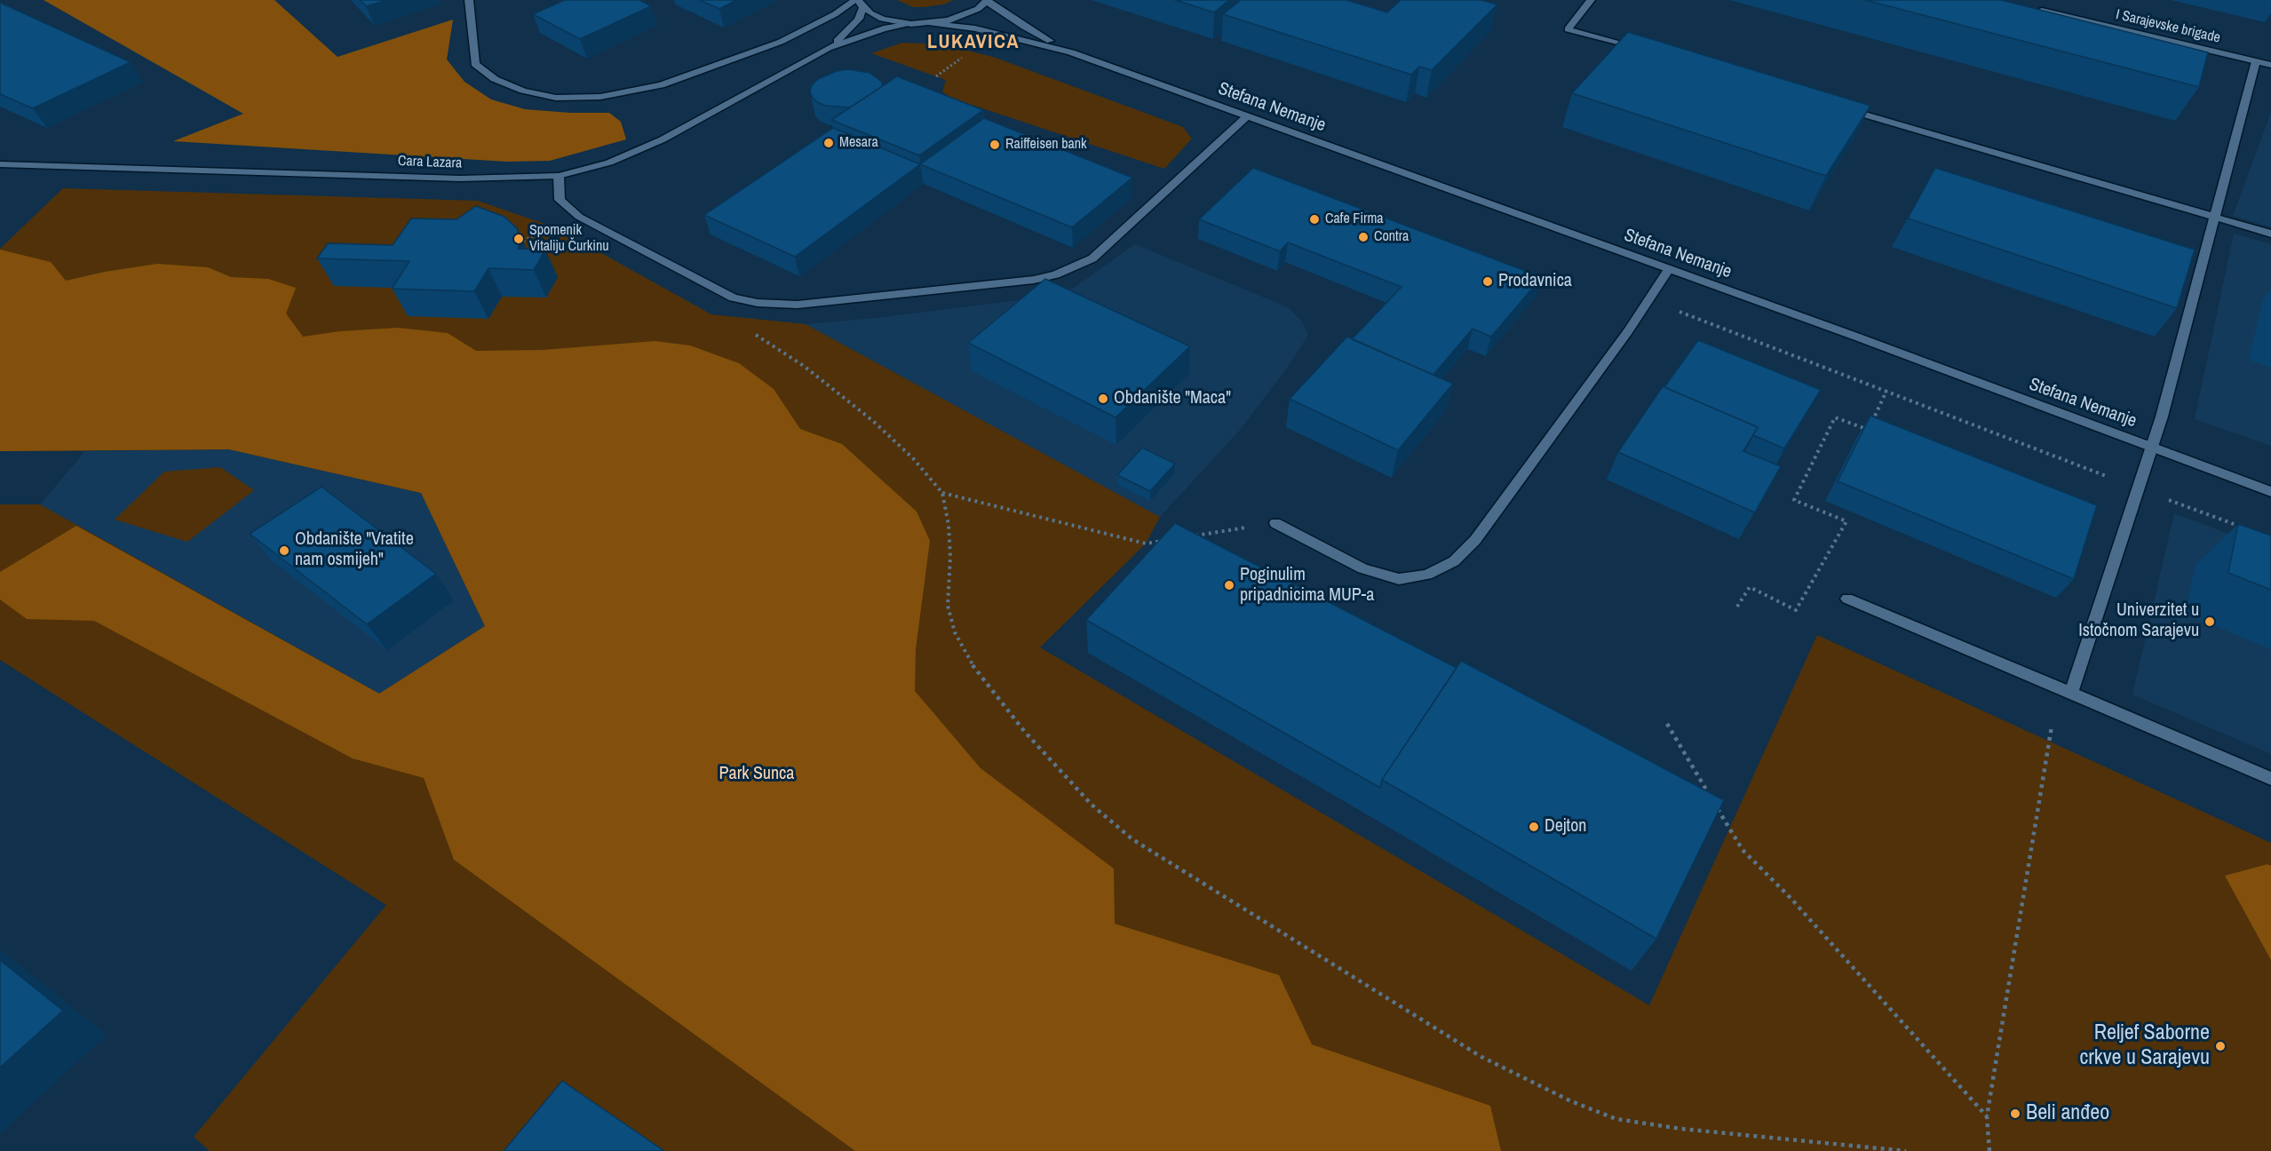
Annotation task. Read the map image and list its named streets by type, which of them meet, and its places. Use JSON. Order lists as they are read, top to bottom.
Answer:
{
  "streets": {
    "street": ["I Sarajevske brigade", "Stefana Nemanje", "Cara Lazara"]
  },
  "districts": ["LUKAVICA"],
  "parks": ["Park Sunca"],
  "places": [
    "Mesara",
    "Raiffeisen bank",
    "Cafe Firma",
    "Contra",
    "Spomenik Vitaliju Čurkinu",
    "Prodavnica",
    "Obdanište \"Maca\"",
    "Obdanište \"Vratite nam osmijeh\"",
    "Poginulim pripadnicima MUP-a",
    "Univerzitet u Istočnom Sarajevu",
    "Dejton",
    "Reljef Saborne crkve u Sarajevu",
    "Beli anđeo"
  ]
}
